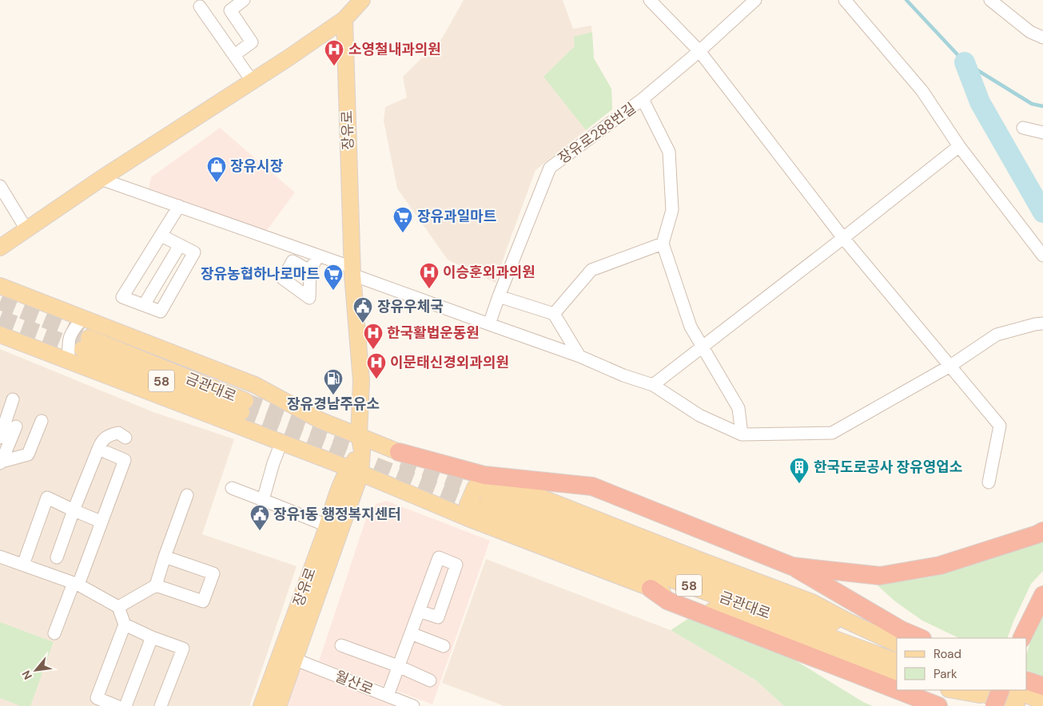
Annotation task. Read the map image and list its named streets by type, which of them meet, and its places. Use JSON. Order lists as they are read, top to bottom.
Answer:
{
  "streets": {
    "main road": ["장유로", "58", "금관대로"],
    "street": ["장유로288번길", "월산로"]
  },
  "crossings": [
    ["장유로", "월산로"]
  ],
  "places": {
    "hospital": [
      "소영철내과의원",
      "이승훈외과의원",
      "한국활법운동원",
      "이문태신경외과의원"
    ],
    "shop": ["장유시장"],
    "supermarket": ["장유과일마트", "장유농협하나로마트"],
    "public building": ["장유우체국", "장유1동 행정복지센터"],
    "fuel station": ["장유경남주유소"],
    "building": ["한국도로공사 장유영업소"]
  },
  "legend": ["Road", "Park"],
  "north": "bottom left"
}
